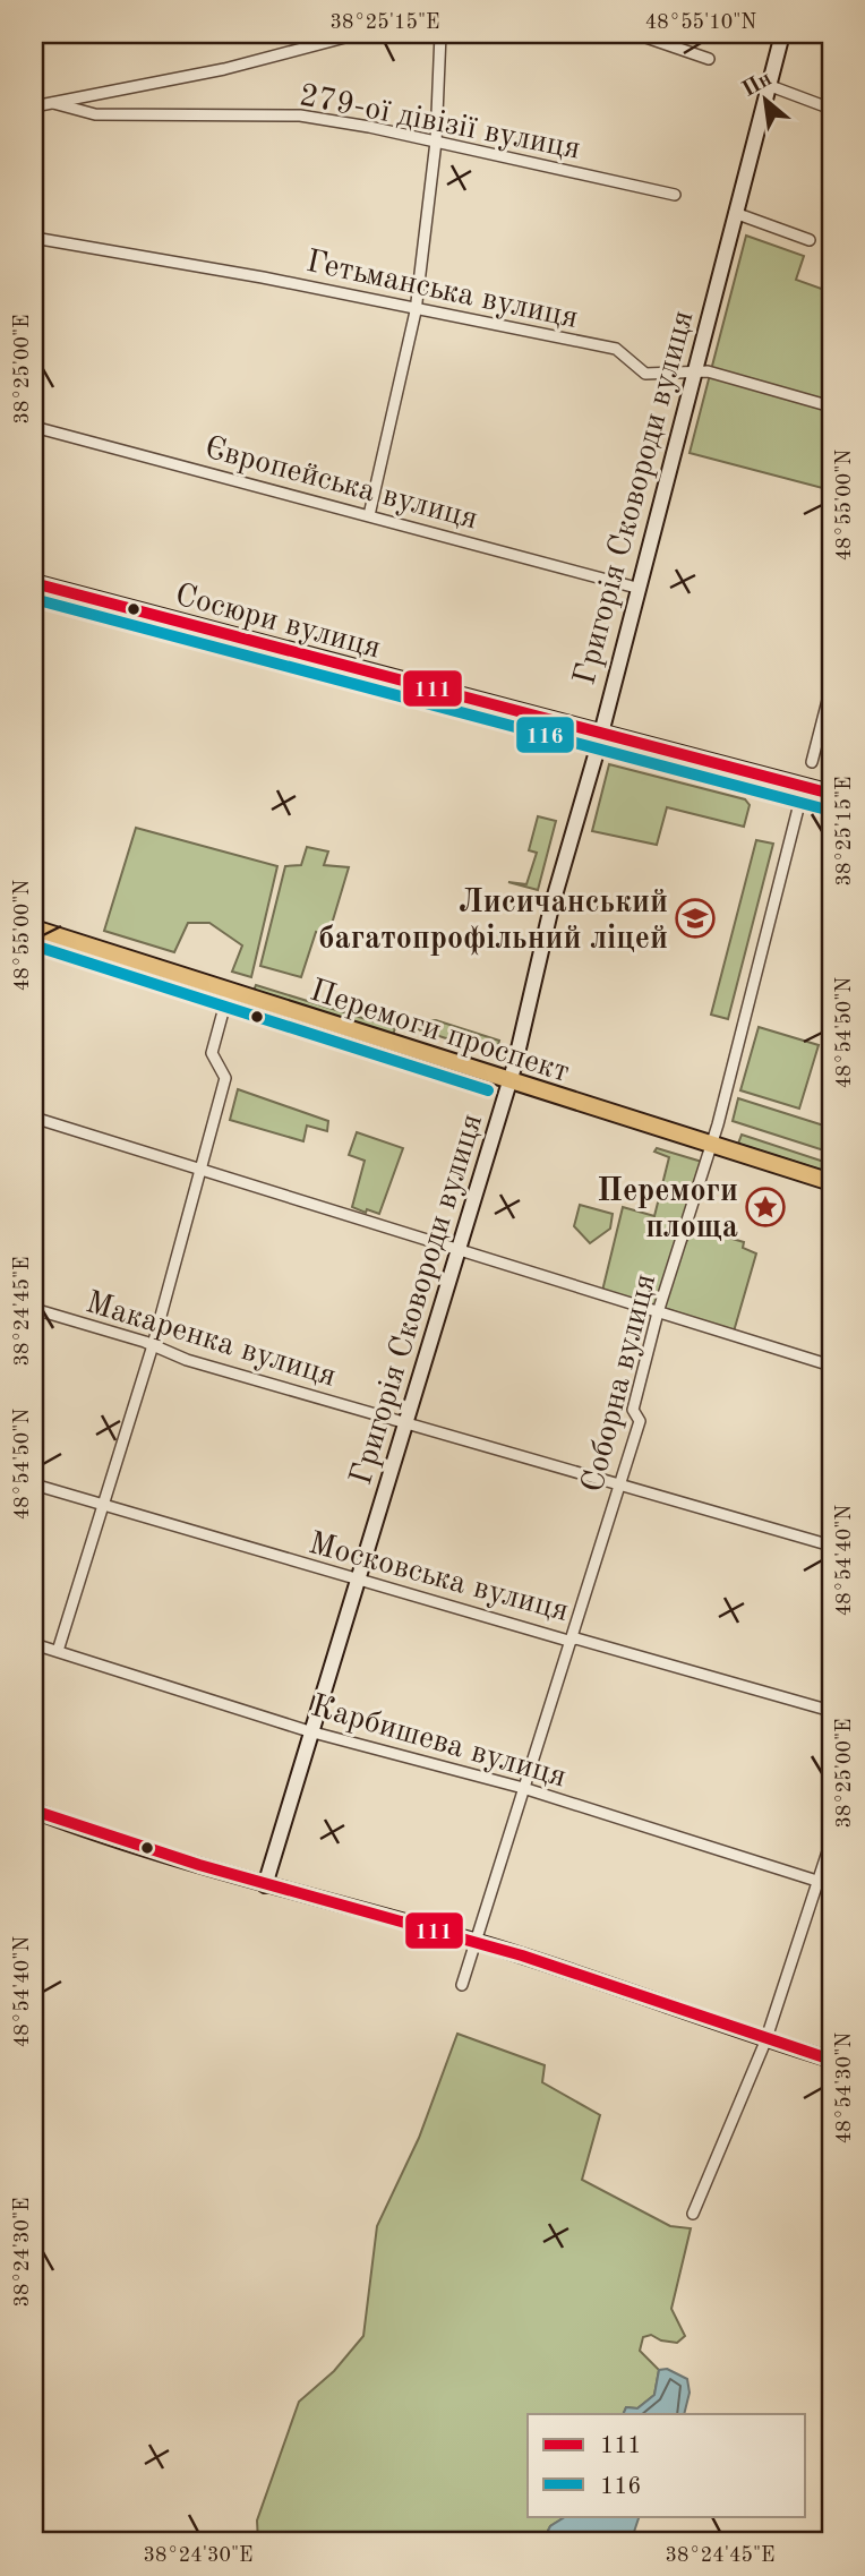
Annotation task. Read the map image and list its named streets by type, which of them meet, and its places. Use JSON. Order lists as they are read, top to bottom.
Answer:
{
  "streets": {
    "main road": ["Сосюри вулиця", "Перемоги проспект"],
    "street": [
      "279-ої дівізії вулиця",
      "Гетьманська вулиця",
      "Європейська вулиця",
      "Григорія Сковороди вулиця",
      "Макаренка вулиця",
      "Соборна вулиця",
      "Московська вулиця",
      "Карбишева вулиця"
    ]
  },
  "crossings": [
    ["Гетьманська вулиця", "Григорія Сковороди вулиця"],
    ["Європейська вулиця", "Григорія Сковороди вулиця"],
    ["Григорія Сковороди вулиця", "Сосюри вулиця"],
    ["Григорія Сковороди вулиця", "Перемоги проспект"],
    ["Григорія Сковороди вулиця", "Макаренка вулиця"],
    ["Григорія Сковороди вулиця", "Московська вулиця"],
    ["Григорія Сковороди вулиця", "Карбишева вулиця"],
    ["Сосюри вулиця", "Соборна вулиця"],
    ["Перемоги проспект", "Соборна вулиця"],
    ["Макаренка вулиця", "Соборна вулиця"],
    ["Соборна вулиця", "Московська вулиця"],
    ["Соборна вулиця", "Карбишева вулиця"]
  ],
  "places": {
    "school or university": ["Лисичанський багатопрофільний ліцей"],
    "place": ["Перемоги площа"]
  },
  "lines": ["transit line 111", "transit line 116"],
  "legend": ["111", "116"],
  "north": "top left",
  "coordinates": [
    "38°25'15\"E",
    "48°55'10\"N",
    "38°25'00\"E",
    "48°55'00\"N",
    "48°54'50\"N",
    "38°24'45\"E",
    "48°54'40\"N",
    "48°54'30\"N",
    "38°24'30\"E"
  ]
}
